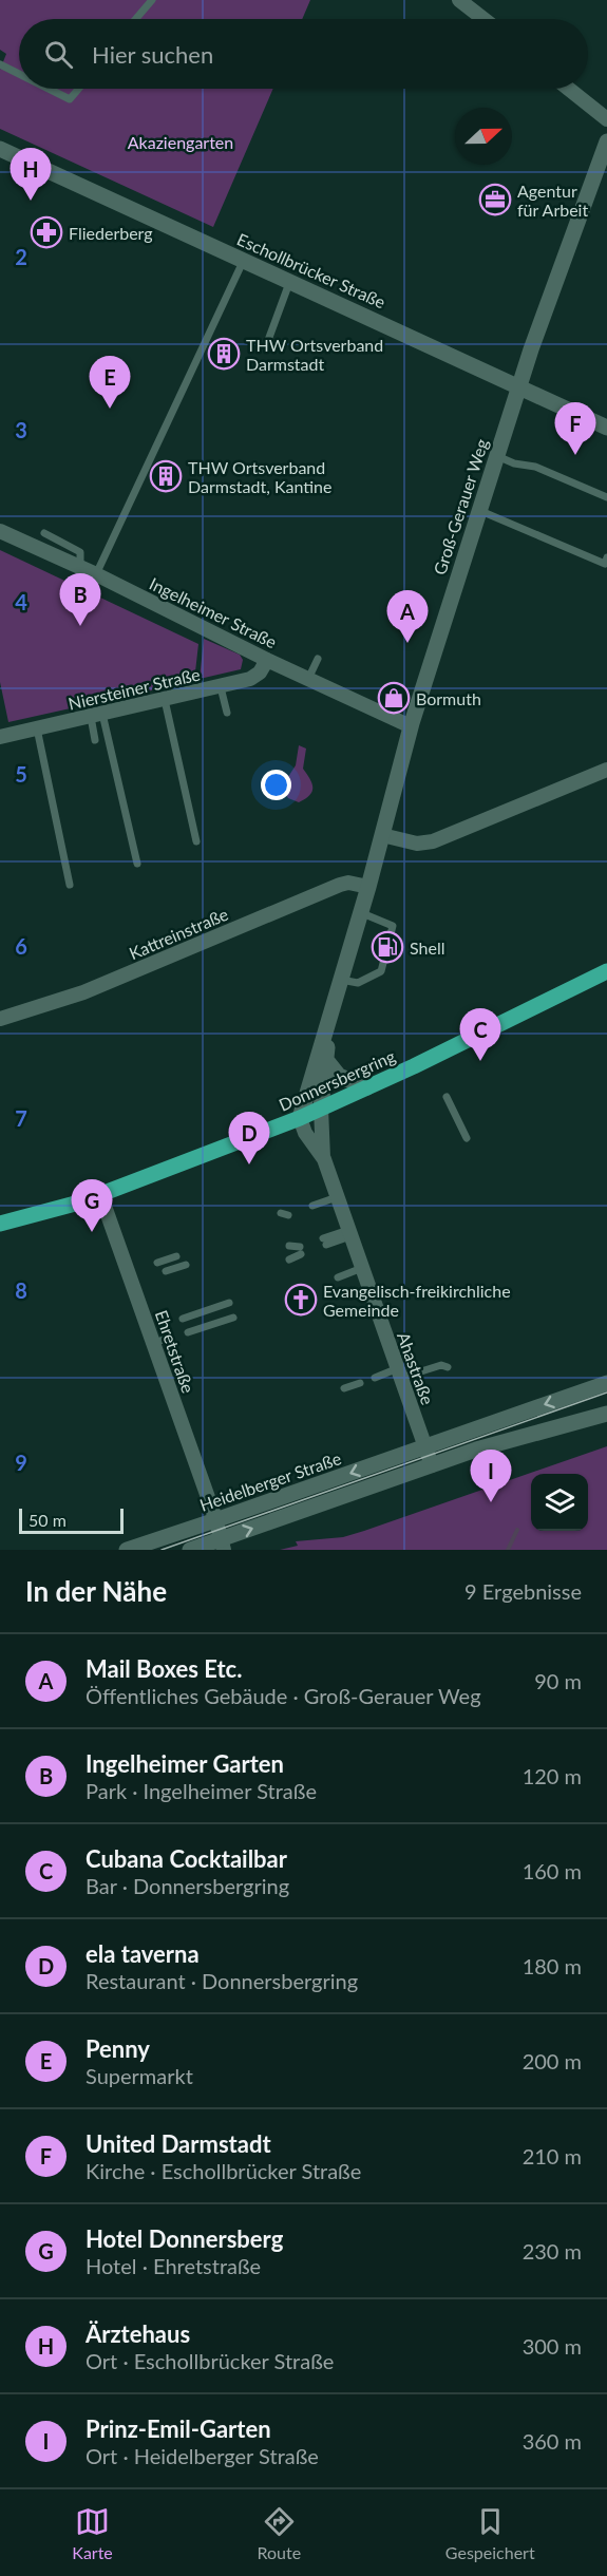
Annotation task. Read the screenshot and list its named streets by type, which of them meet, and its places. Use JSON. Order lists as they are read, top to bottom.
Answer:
{
  "streets": {
    "main road": [
      "Eschollbrücker Straße",
      "Groß-Gerauer Weg",
      "Donnersbergring",
      "Heidelberger Straße"
    ],
    "street": [
      "Ingelheimer Straße",
      "Niersteiner Straße",
      "Kattreinstraße",
      "Ehretstraße",
      "Ahastraße"
    ]
  },
  "crossings": [
    ["Eschollbrücker Straße", "Groß-Gerauer Weg"],
    ["Groß-Gerauer Weg", "Ingelheimer Straße"],
    ["Groß-Gerauer Weg", "Kattreinstraße"],
    ["Groß-Gerauer Weg", "Donnersbergring"],
    ["Groß-Gerauer Weg", "Ahastraße"],
    ["Ingelheimer Straße", "Niersteiner Straße"],
    ["Donnersbergring", "Ehretstraße"],
    ["Donnersbergring", "Ahastraße"],
    ["Ehretstraße", "Heidelberger Straße"],
    ["Ahastraße", "Heidelberger Straße"]
  ],
  "parks": ["Akaziengarten"],
  "places": {
    "office": ["Agentur für Arbeit"],
    "pharmacy": ["Fliederberg"],
    "building": ["THW Ortsverband Darmstadt", "THW Ortsverband Darmstadt, Kantine"],
    "shop": ["Bormuth"],
    "fuel station": ["Shell"],
    "church": ["Evangelisch-freikirchliche Gemeinde"]
  },
  "scale_bar": "50 m",
  "north": "right",
  "page": {
    "search": "Hier suchen",
    "pins": [
      "H",
      "E",
      "F",
      "B",
      "A",
      "C",
      "D",
      "G",
      "I"
    ],
    "scale": "50 m",
    "heading": ["In der Nähe", "9 Ergebnisse"],
    "list": [
      {
        "mark": "A",
        "name": "Mail Boxes Etc.",
        "note": "Öffentliches Gebäude · Groß-Gerauer Weg",
        "value": "90 m"
      },
      {
        "mark": "B",
        "name": "Ingelheimer Garten",
        "note": "Park · Ingelheimer Straße",
        "value": "120 m"
      },
      {
        "mark": "C",
        "name": "Cubana Cocktailbar",
        "note": "Bar · Donnersbergring",
        "value": "160 m"
      },
      {
        "mark": "D",
        "name": "ela taverna",
        "note": "Restaurant · Donnersbergring",
        "value": "180 m"
      },
      {
        "mark": "E",
        "name": "Penny",
        "note": "Supermarkt",
        "value": "200 m"
      },
      {
        "mark": "F",
        "name": "United Darmstadt",
        "note": "Kirche · Eschollbrücker Straße",
        "value": "210 m"
      },
      {
        "mark": "G",
        "name": "Hotel Donnersberg",
        "note": "Hotel · Ehretstraße",
        "value": "230 m"
      },
      {
        "mark": "H",
        "name": "Ärztehaus",
        "note": "Ort · Eschollbrücker Straße",
        "value": "300 m"
      },
      {
        "mark": "I",
        "name": "Prinz-Emil-Garten",
        "note": "Ort · Heidelberger Straße",
        "value": "360 m"
      }
    ],
    "nav": ["Karte", "Route", "Gespeichert"]
  },
  "grid": {
    "rows": [
      "2",
      "3",
      "4",
      "5",
      "6",
      "7",
      "8",
      "9"
    ]
  }
}
